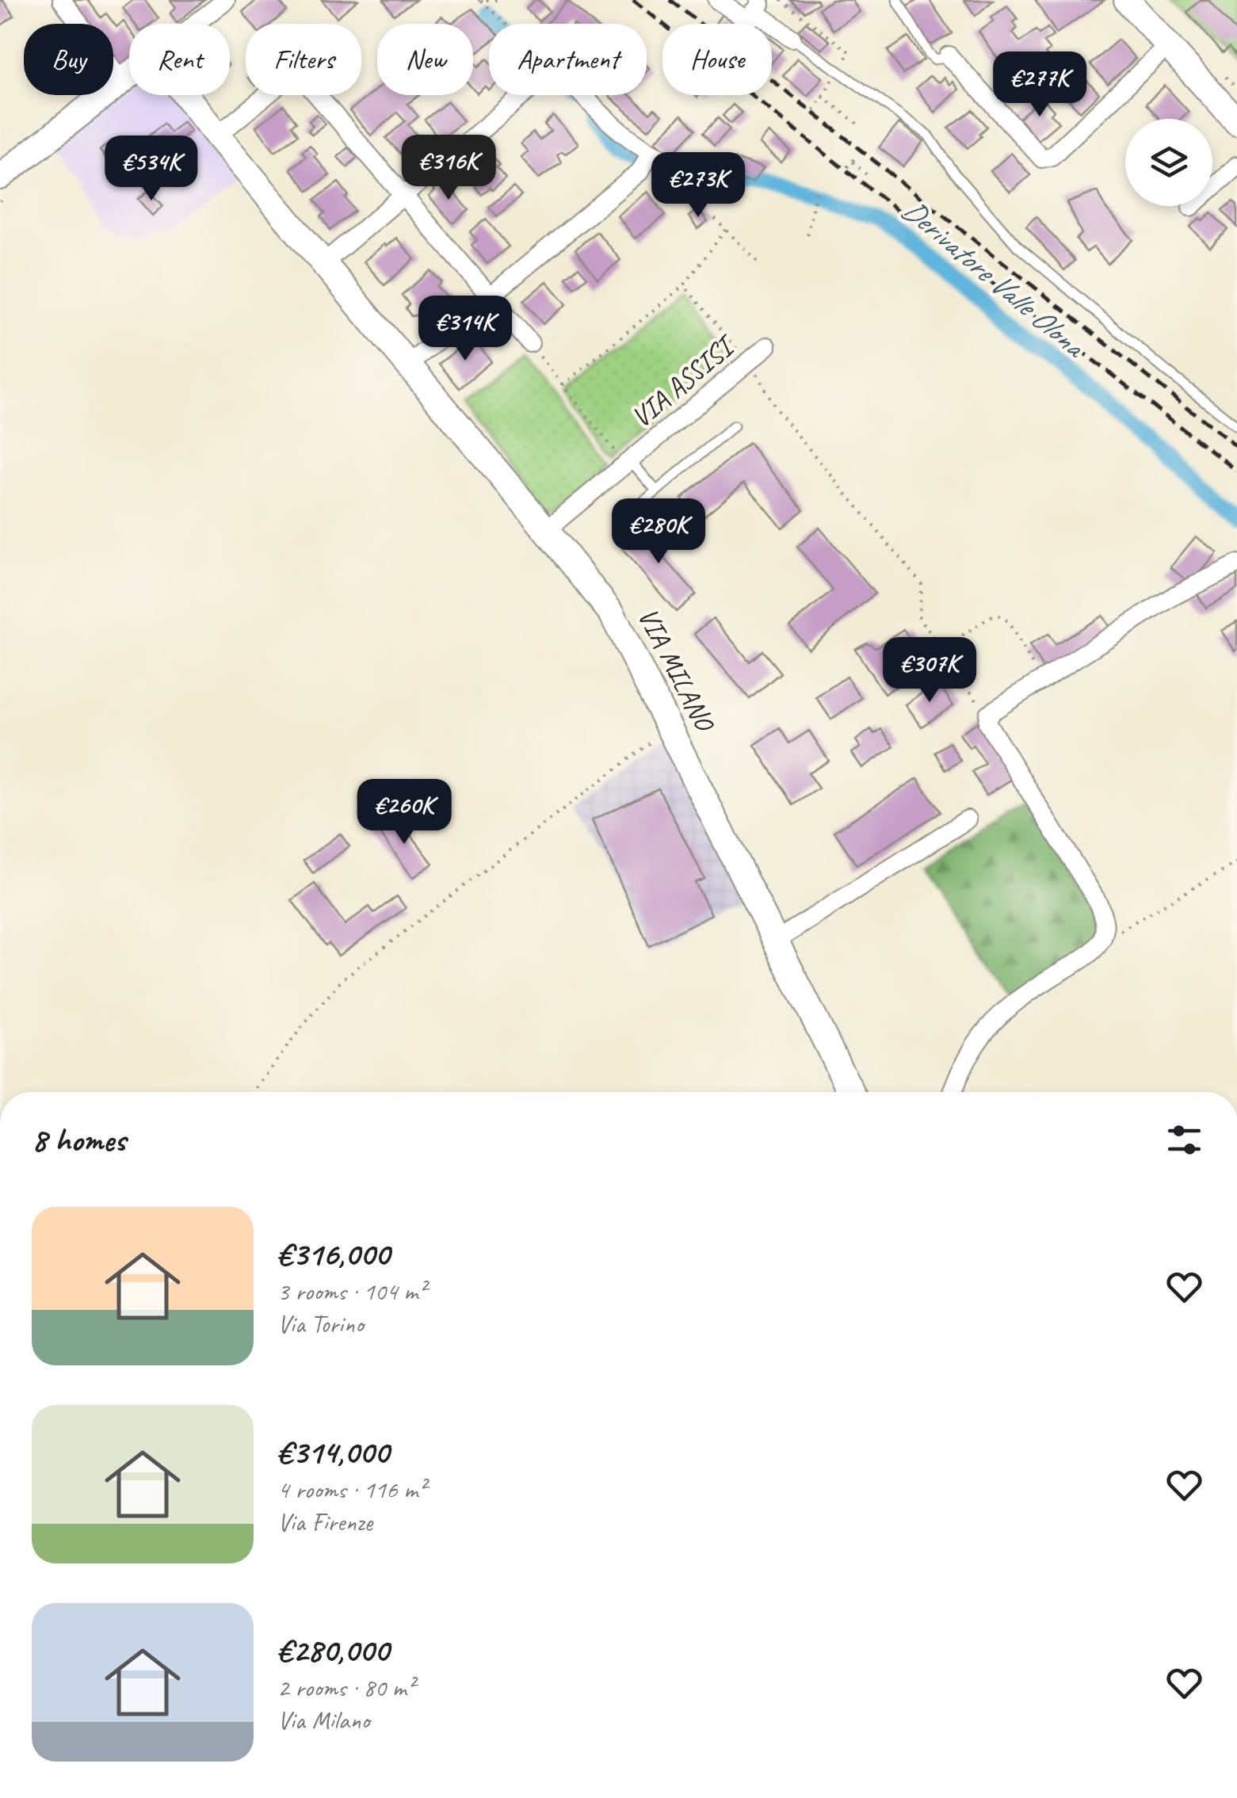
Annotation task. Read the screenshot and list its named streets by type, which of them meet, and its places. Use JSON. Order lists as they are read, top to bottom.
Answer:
{
  "streets": {
    "street": ["VIA ASSISI", "VIA MILANO"]
  },
  "crossings": [
    ["VIA ASSISI", "VIA MILANO"]
  ],
  "water": ["Derivatore Valle Olona"],
  "page": {
    "chip": [
      "Buy",
      "Rent",
      "Filters",
      "New",
      "Apartment",
      "House"
    ],
    "price": [
      "€277K",
      "€316K",
      "€534K",
      "€273K",
      "€314K",
      "€280K",
      "€307K",
      "€260K"
    ],
    "heading": "8 homes",
    "list": [
      {
        "name": "€316,000",
        "note": "3 rooms · 104 m² · Via Torino"
      },
      {
        "name": "€314,000",
        "note": "4 rooms · 116 m² · Via Firenze"
      },
      {
        "name": "€280,000",
        "note": "2 rooms · 80 m² · Via Milano"
      }
    ]
  }
}
